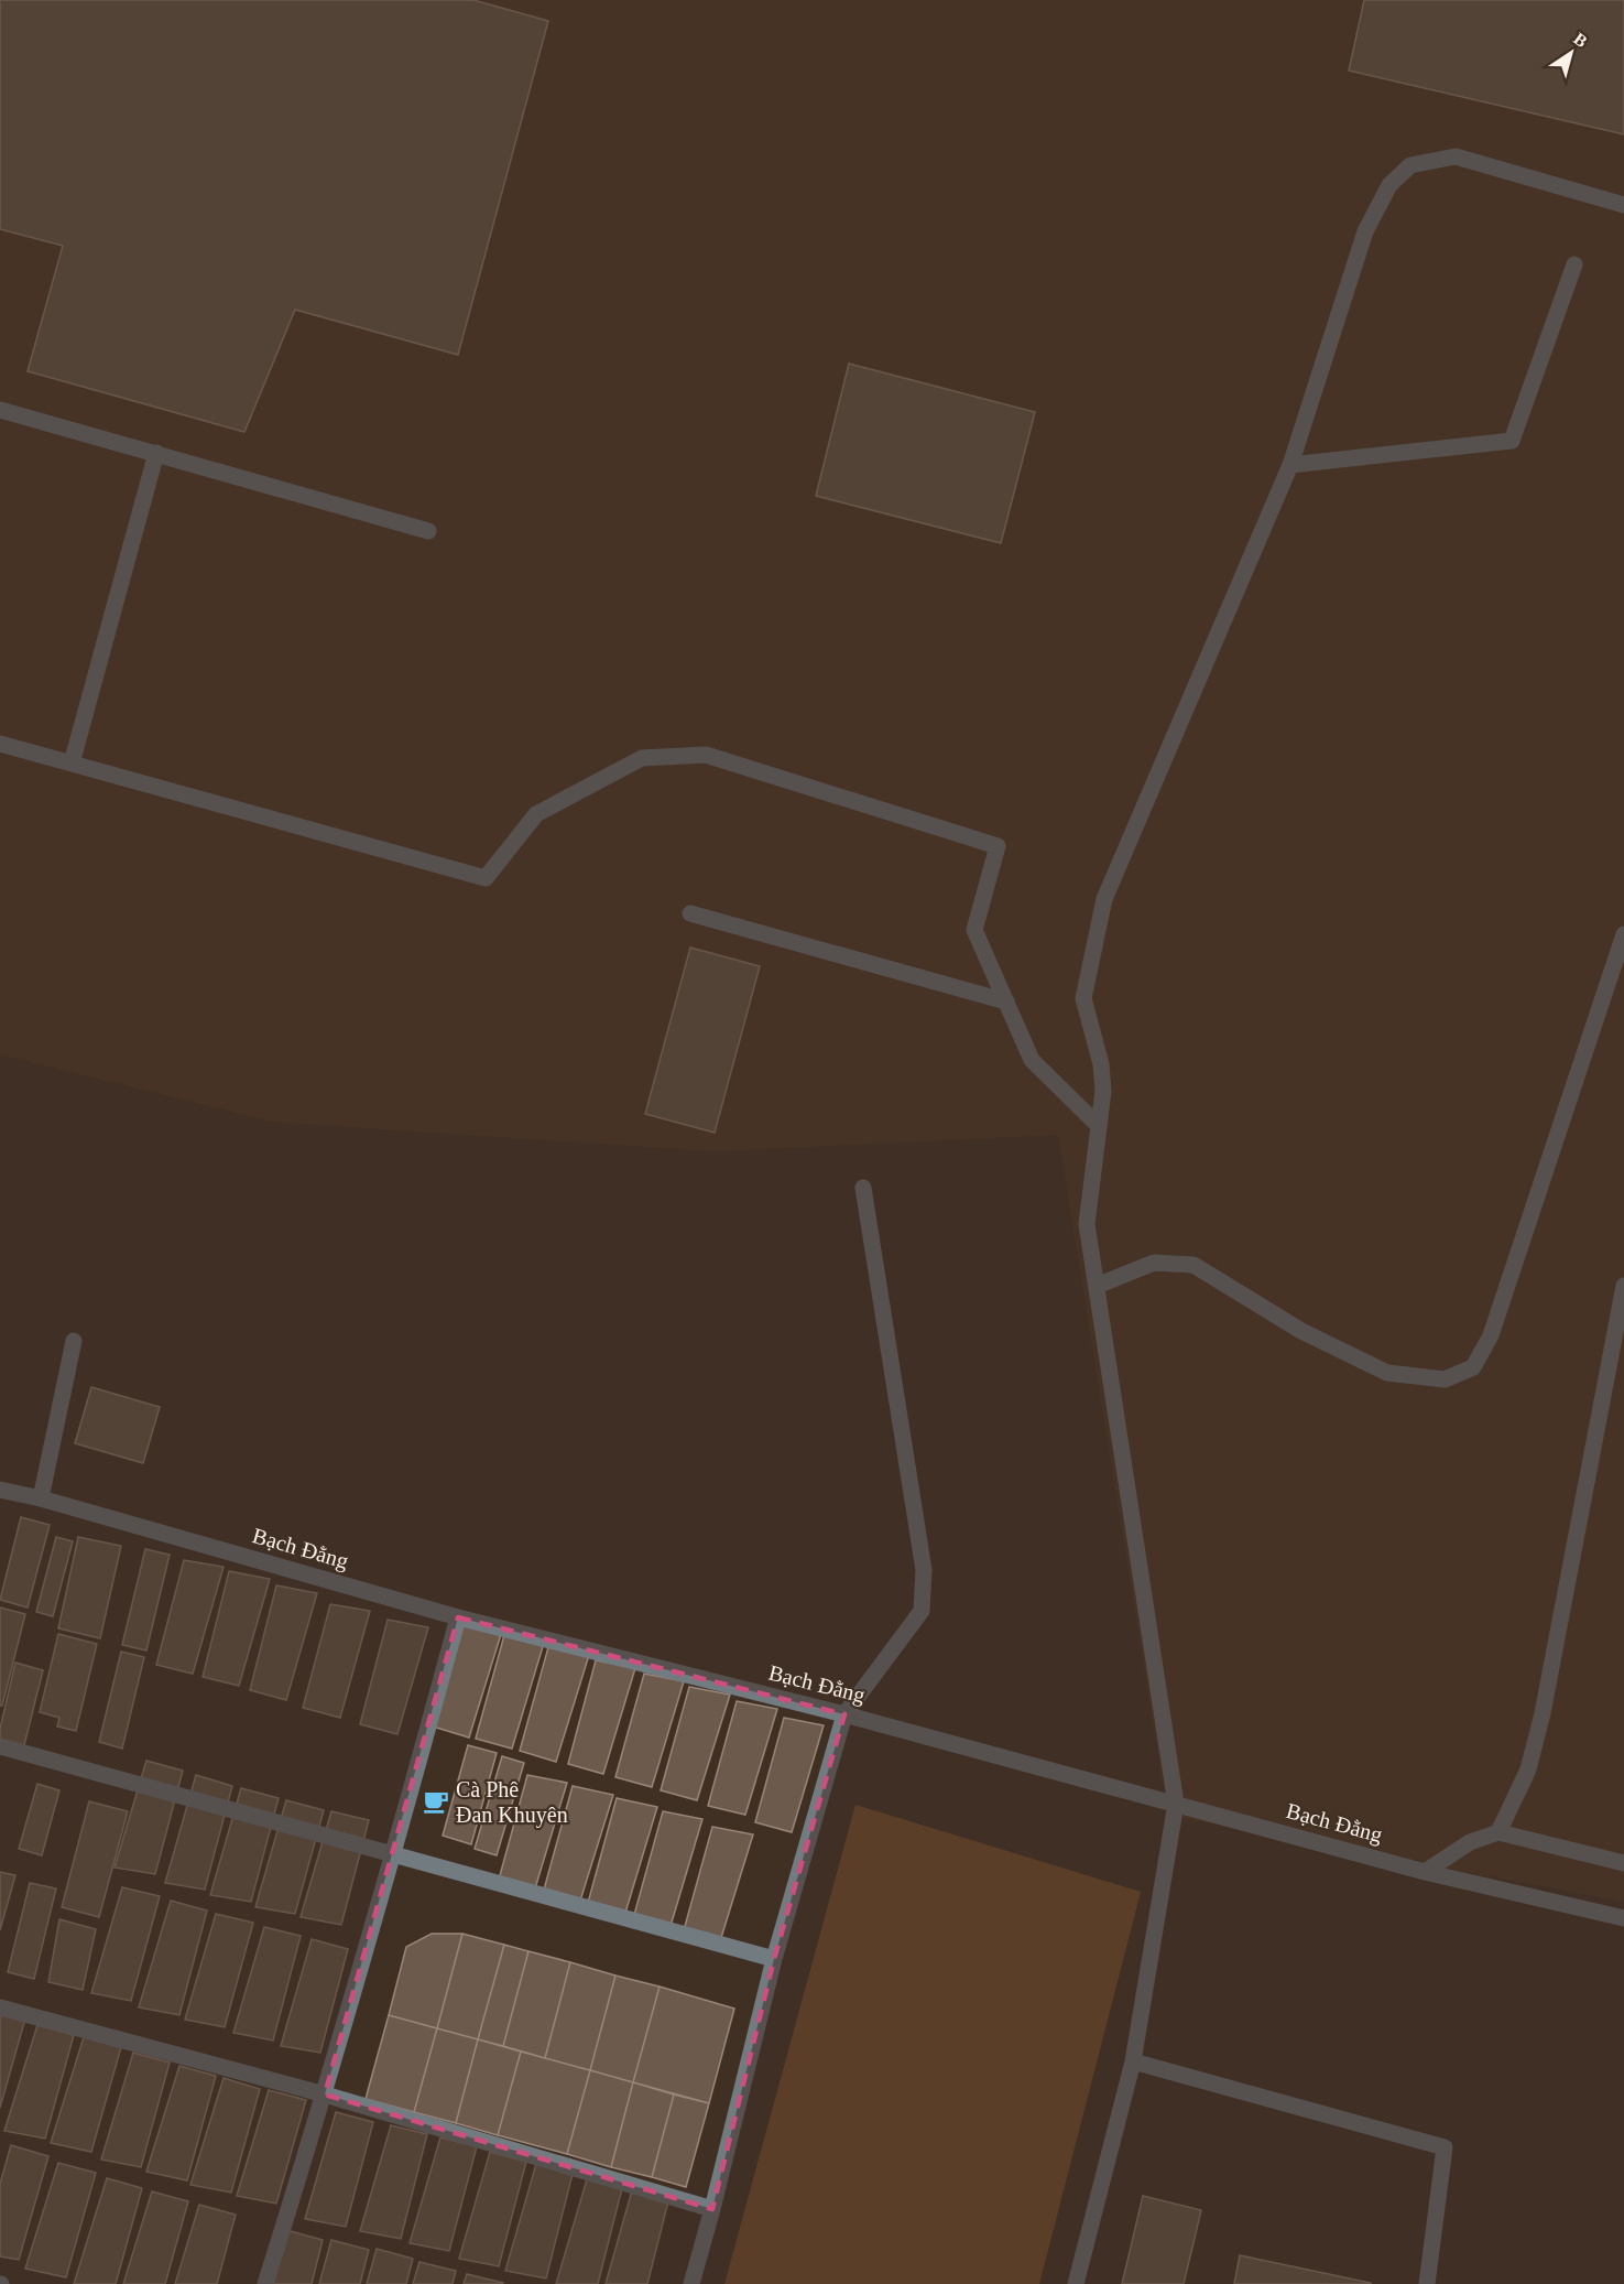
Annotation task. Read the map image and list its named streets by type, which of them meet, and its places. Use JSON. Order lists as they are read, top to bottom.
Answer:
{
  "streets": {
    "street": ["Bạch Đằng"]
  },
  "places": {
    "cafe": ["Cà Phê Đan Khuyên"]
  },
  "north": "top right"
}
